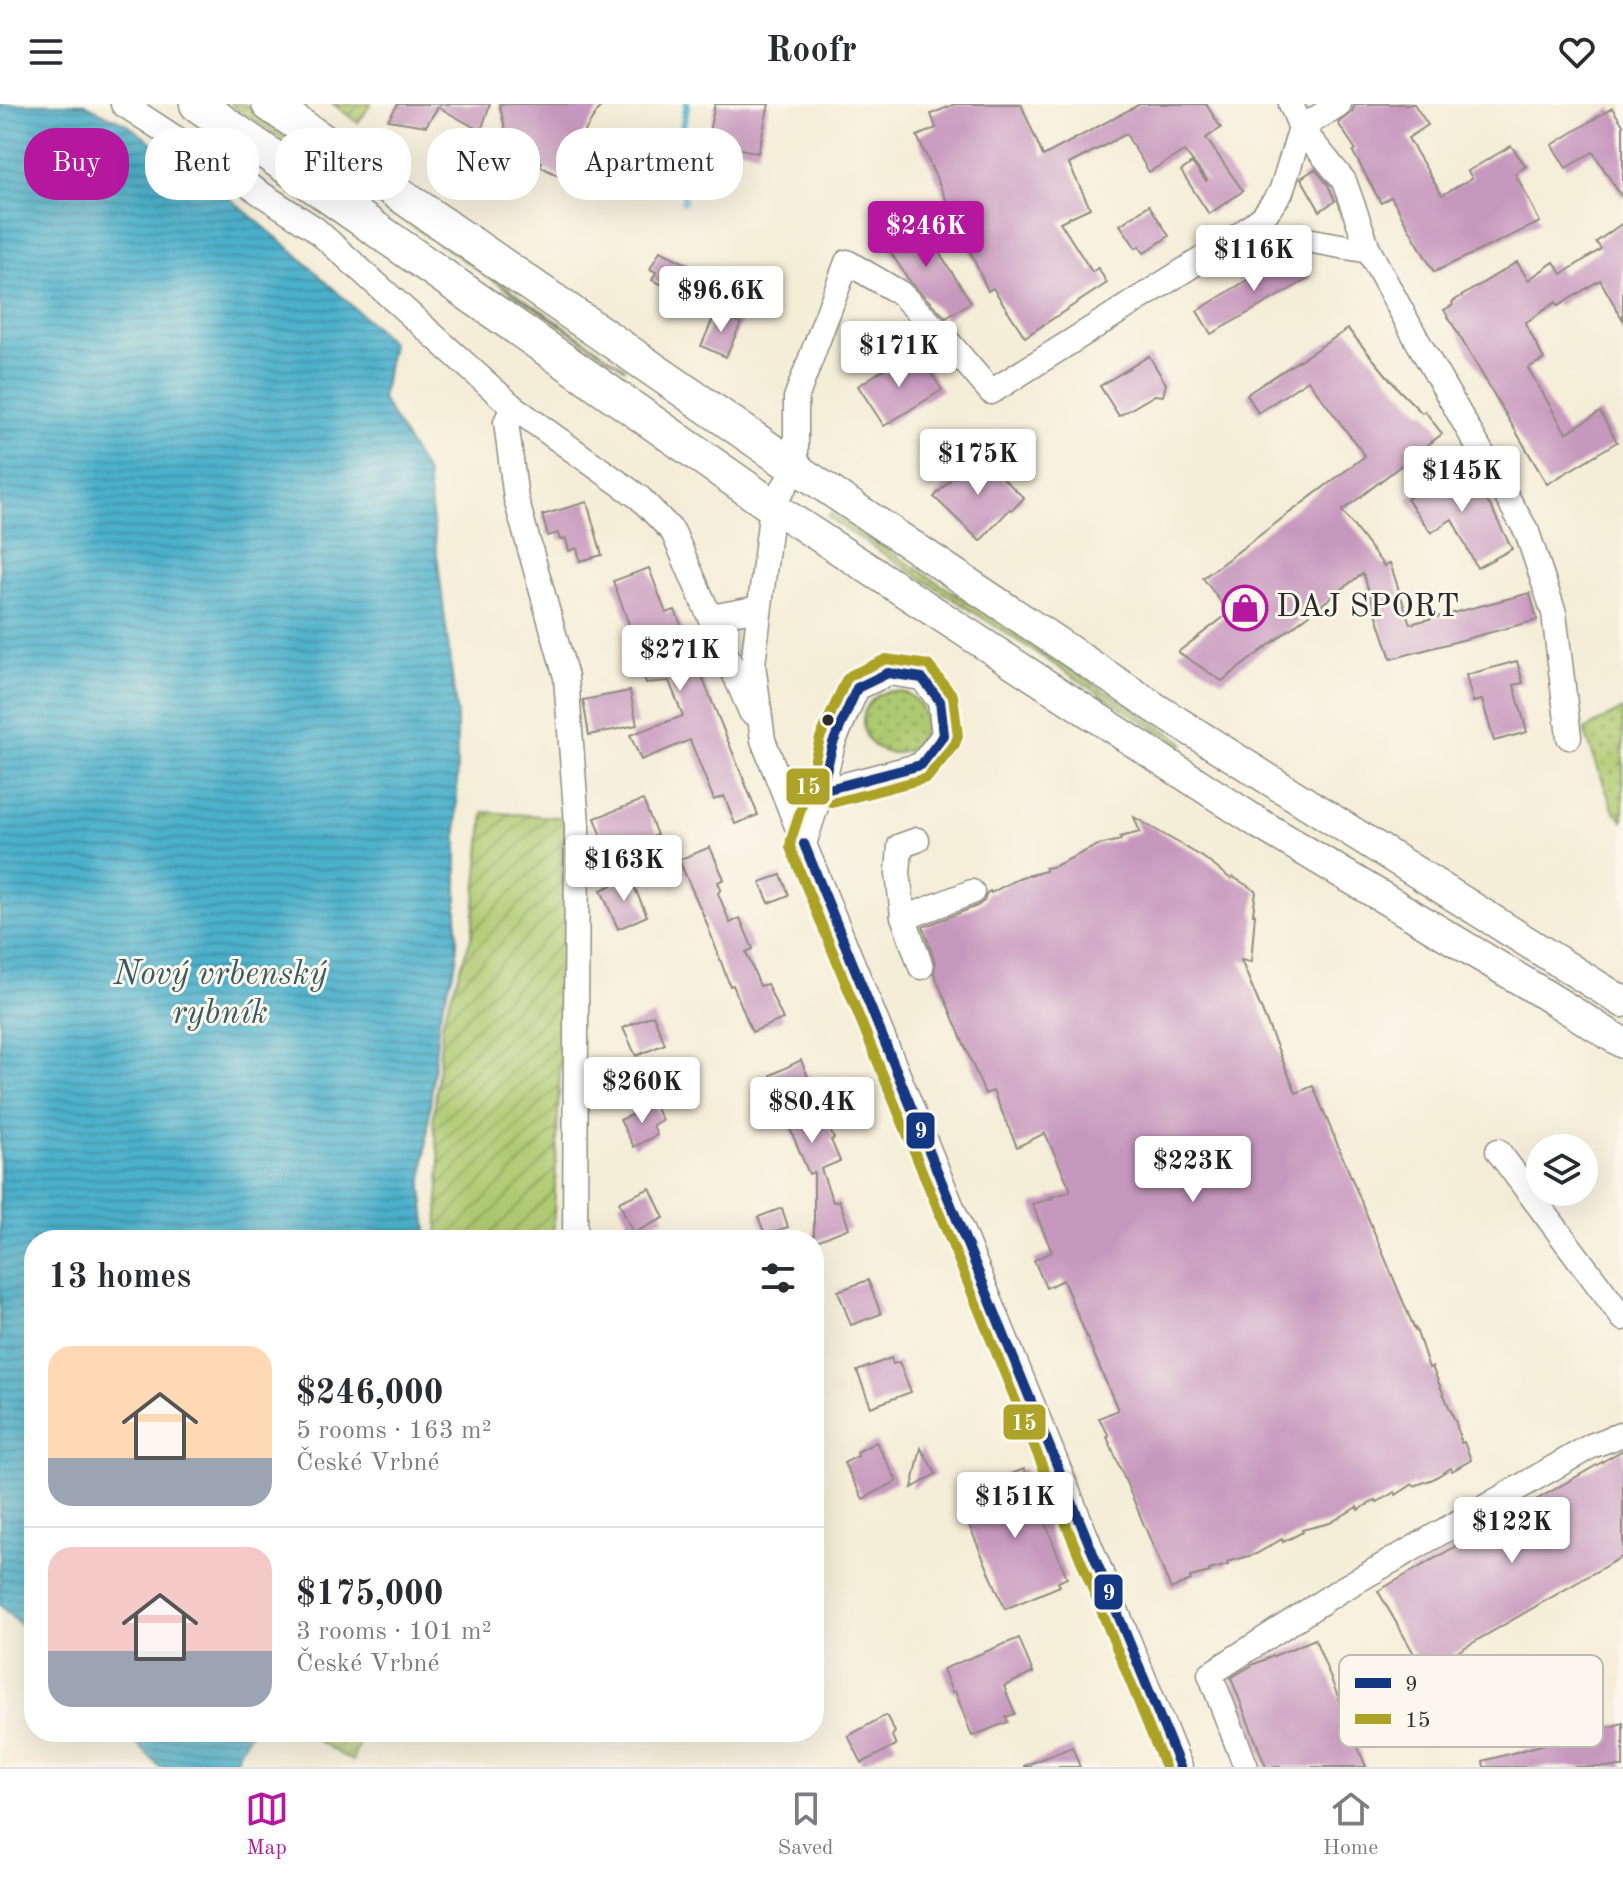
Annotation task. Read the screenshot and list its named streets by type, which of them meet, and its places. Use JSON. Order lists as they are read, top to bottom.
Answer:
{
  "water": ["Nový vrbenský rybník"],
  "places": {
    "shop": ["DAJ SPORT"]
  },
  "lines": ["transit line 15", "transit line 9"],
  "legend": ["9", "15"],
  "page": {
    "header": "Roofr",
    "chip": [
      "Buy",
      "Rent",
      "Filters",
      "New",
      "Apartment"
    ],
    "price": [
      "$246K",
      "$116K",
      "$96.6K",
      "$171K",
      "$175K",
      "$145K",
      "$271K",
      "$163K",
      "$260K",
      "$80.4K",
      "$223K",
      "$151K",
      "$122K"
    ],
    "heading": "13 homes",
    "list": [
      {
        "name": "$246,000",
        "note": "5 rooms · 163 m² · České Vrbné"
      },
      {
        "name": "$175,000",
        "note": "3 rooms · 101 m² · České Vrbné"
      }
    ],
    "tabs": ["Map", "Saved", "Home"]
  }
}
